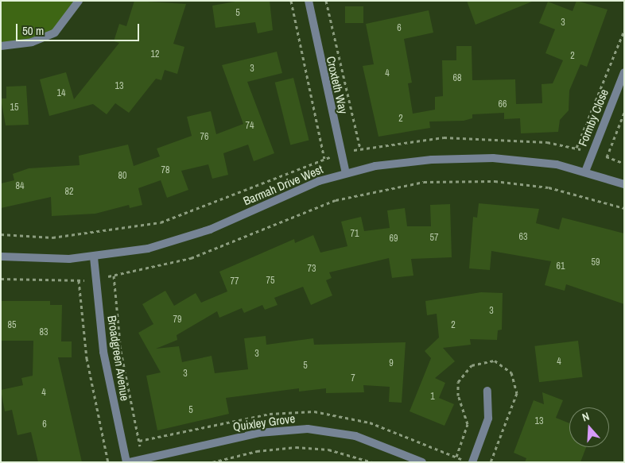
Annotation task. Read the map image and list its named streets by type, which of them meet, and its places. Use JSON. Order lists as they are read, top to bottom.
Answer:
{
  "streets": {
    "street": [
      "Croxteth Way",
      "Formby Close",
      "Barmah Drive West",
      "Broadgreen Avenue",
      "Quixley Grove"
    ]
  },
  "crossings": [
    ["Croxteth Way", "Barmah Drive West"],
    ["Formby Close", "Barmah Drive West"],
    ["Barmah Drive West", "Broadgreen Avenue"]
  ],
  "house_numbers": [
    "5",
    "3",
    "6",
    "12",
    "2",
    "3",
    "4",
    "68",
    "13",
    "14",
    "66",
    "15",
    "2",
    "74",
    "76",
    "78",
    "80",
    "84",
    "82",
    "71",
    "63",
    "57",
    "69",
    "59",
    "61",
    "73",
    "75",
    "77",
    "3",
    "79",
    "85",
    "2",
    "83",
    "3",
    "4",
    "9",
    "5",
    "3",
    "7",
    "4",
    "1",
    "5",
    "13",
    "6"
  ],
  "scale_bar": "50 m",
  "north": "top"
}
